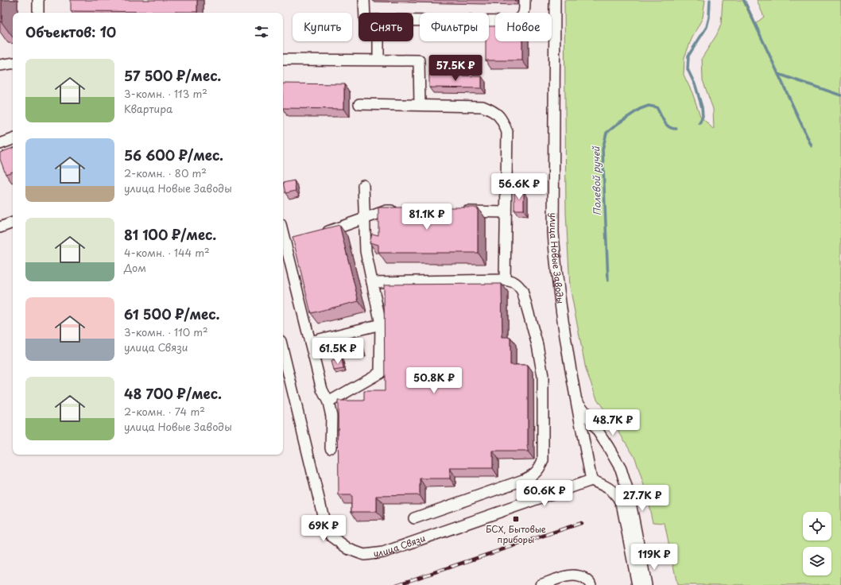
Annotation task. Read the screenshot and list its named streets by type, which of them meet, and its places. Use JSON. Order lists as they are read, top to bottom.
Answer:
{
  "streets": {
    "street": ["улица Новые Заводы", "улица Связи"]
  },
  "crossings": [
    ["улица Новые Заводы", "улица Связи"]
  ],
  "water": ["Полевой ручей"],
  "places": {
    "transit": ["БСХ, Бытовые приборы"]
  },
  "page": {
    "chip": [
      "Купить",
      "Снять",
      "Фильтры",
      "Новое"
    ],
    "heading": "Объектов: 10",
    "list": [
      {
        "name": "57 500 ₽/мес.",
        "note": "3-комн. · 113 m² · Квартира"
      },
      {
        "name": "56 600 ₽/мес.",
        "note": "2-комн. · 80 m² · улица Новые Заводы"
      },
      {
        "name": "81 100 ₽/мес.",
        "note": "4-комн. · 144 m² · Дом"
      },
      {
        "name": "61 500 ₽/мес.",
        "note": "3-комн. · 110 m² · улица Связи"
      },
      {
        "name": "48 700 ₽/мес.",
        "note": "2-комн. · 74 m² · улица Новые Заводы"
      }
    ],
    "price": [
      "57.5K ₽",
      "56.6K ₽",
      "81.1K ₽",
      "61.5K ₽",
      "50.8K ₽",
      "48.7K ₽",
      "60.6K ₽",
      "27.7K ₽",
      "69K ₽",
      "119K ₽"
    ]
  }
}
